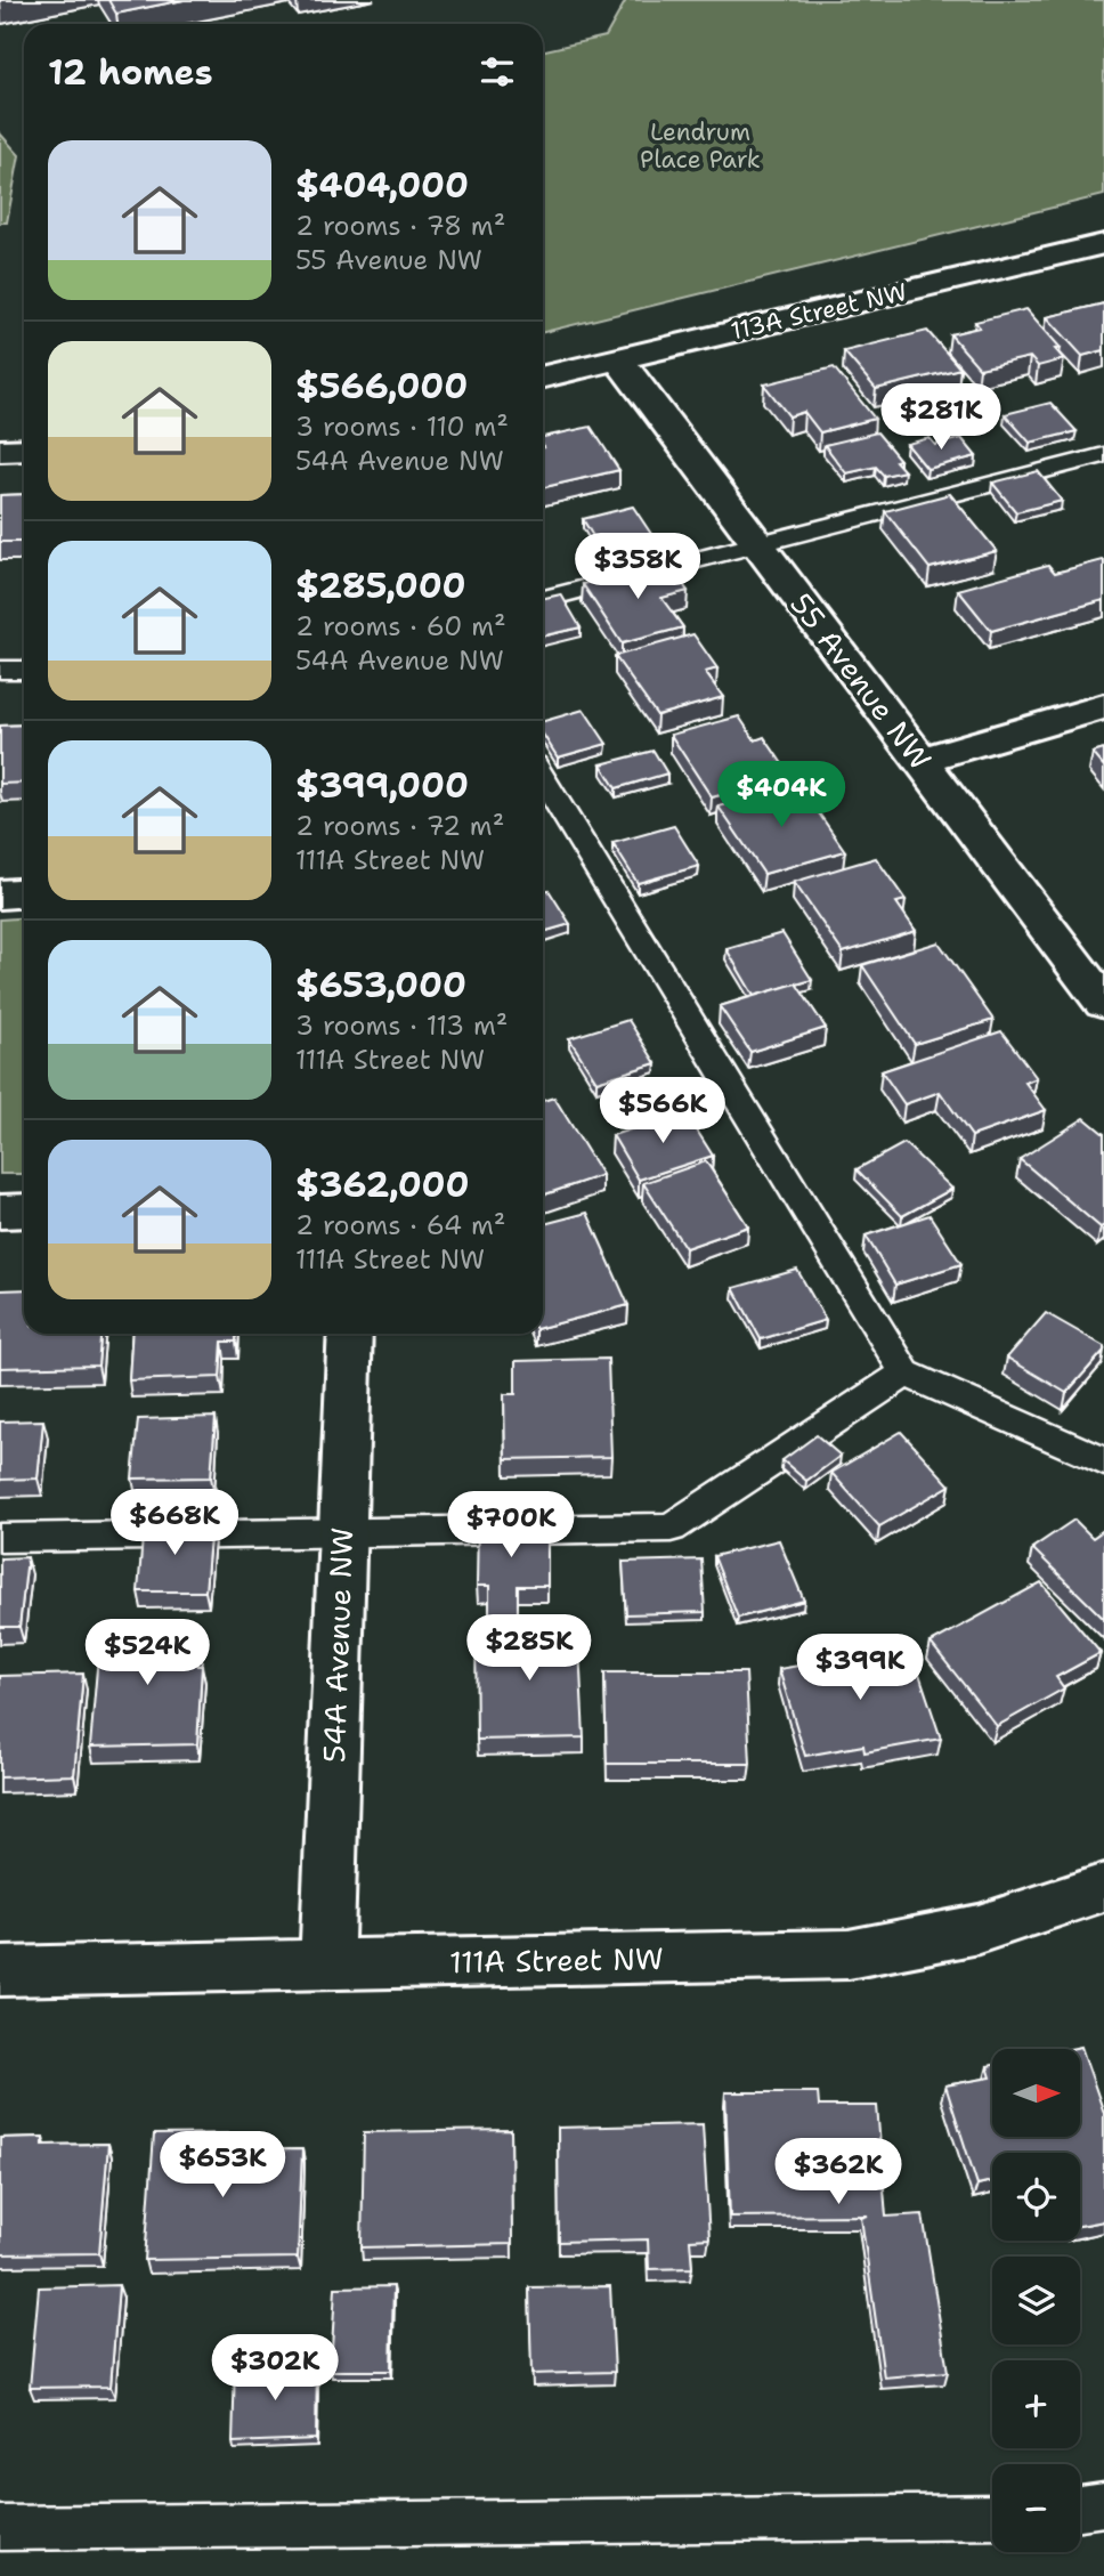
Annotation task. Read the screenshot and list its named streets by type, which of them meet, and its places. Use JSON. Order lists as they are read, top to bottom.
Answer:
{
  "streets": {
    "street": [
      "113A Street NW",
      "55 Avenue NW",
      "54A Avenue NW",
      "111A Street NW"
    ]
  },
  "crossings": [
    ["113A Street NW", "55 Avenue NW"],
    ["54A Avenue NW", "111A Street NW"]
  ],
  "parks": ["Lendrum Place Park"],
  "north": "right",
  "page": {
    "heading": "12 homes",
    "list": [
      {
        "name": "$404,000",
        "note": "2 rooms · 78 m² · 55 Avenue NW"
      },
      {
        "name": "$566,000",
        "note": "3 rooms · 110 m² · 54A Avenue NW"
      },
      {
        "name": "$285,000",
        "note": "2 rooms · 60 m² · 54A Avenue NW"
      },
      {
        "name": "$399,000",
        "note": "2 rooms · 72 m² · 111A Street NW"
      },
      {
        "name": "$653,000",
        "note": "3 rooms · 113 m² · 111A Street NW"
      },
      {
        "name": "$362,000",
        "note": "2 rooms · 64 m² · 111A Street NW"
      }
    ],
    "price": [
      "$281K",
      "$358K",
      "$404K",
      "$566K",
      "$668K",
      "$700K",
      "$285K",
      "$524K",
      "$399K",
      "$653K",
      "$362K",
      "$302K"
    ],
    "map_buttons": ["+", "−"]
  }
}
